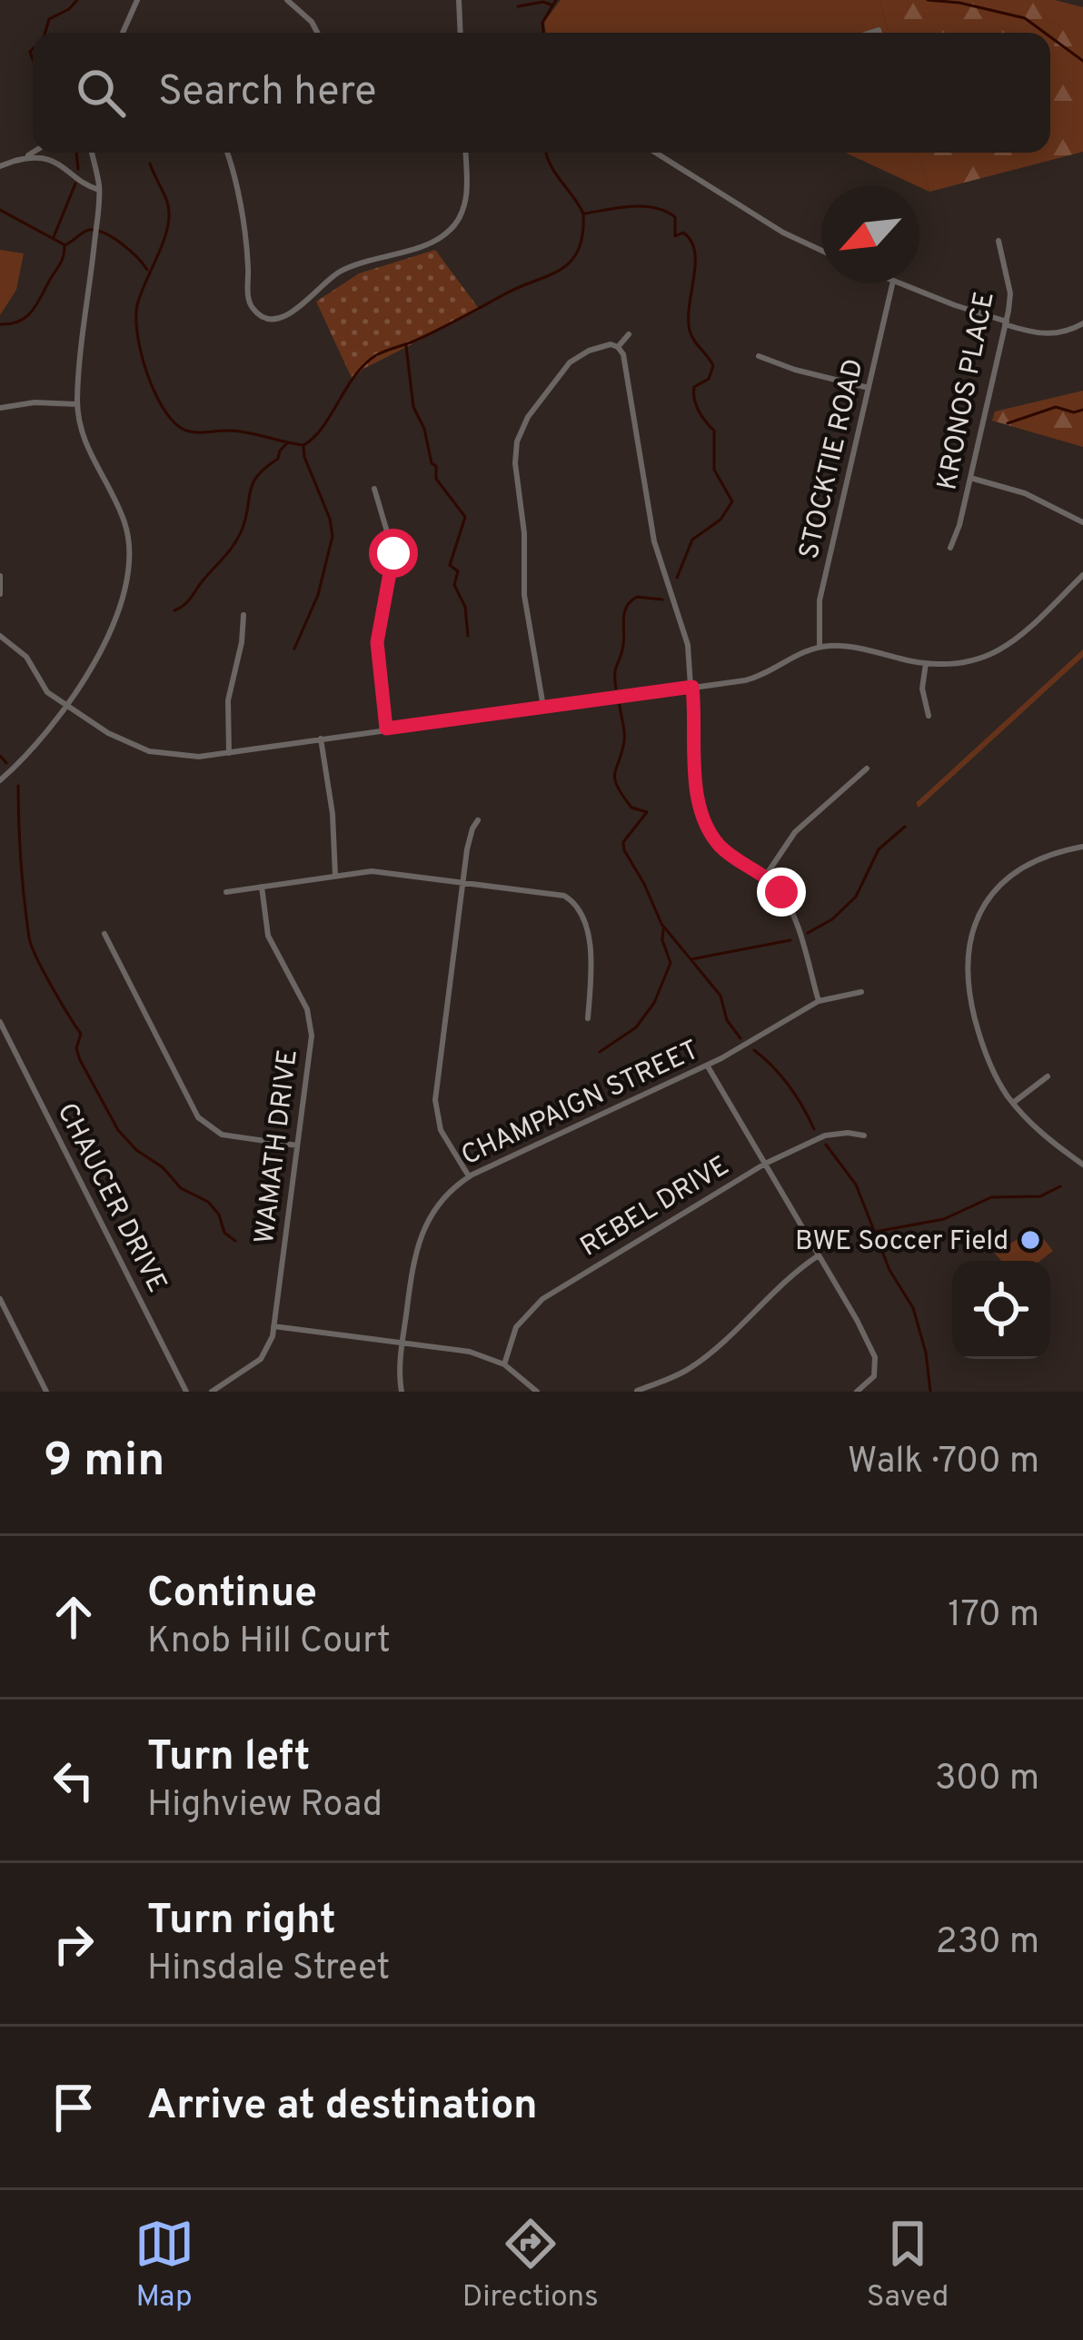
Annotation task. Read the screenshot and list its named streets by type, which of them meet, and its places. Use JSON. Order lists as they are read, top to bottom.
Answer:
{
  "streets": {
    "street": [
      "KRONOS PLACE",
      "STOCKTIE ROAD",
      "CHAMPAIGN STREET",
      "WAMATH DRIVE",
      "CHAUCER DRIVE",
      "REBEL DRIVE"
    ]
  },
  "places": ["BWE Soccer Field"],
  "north": "bottom left",
  "page": {
    "search": "Search here",
    "heading": ["9 min", "Walk · 700 m"],
    "list": [
      ["Continue", "Knob Hill Court", "170 m"],
      ["Turn left", "Highview Road", "300 m"],
      ["Turn right", "Hinsdale Street", "230 m"],
      "Arrive at destination"
    ],
    "nav": ["Map", "Directions", "Saved"]
  }
}
